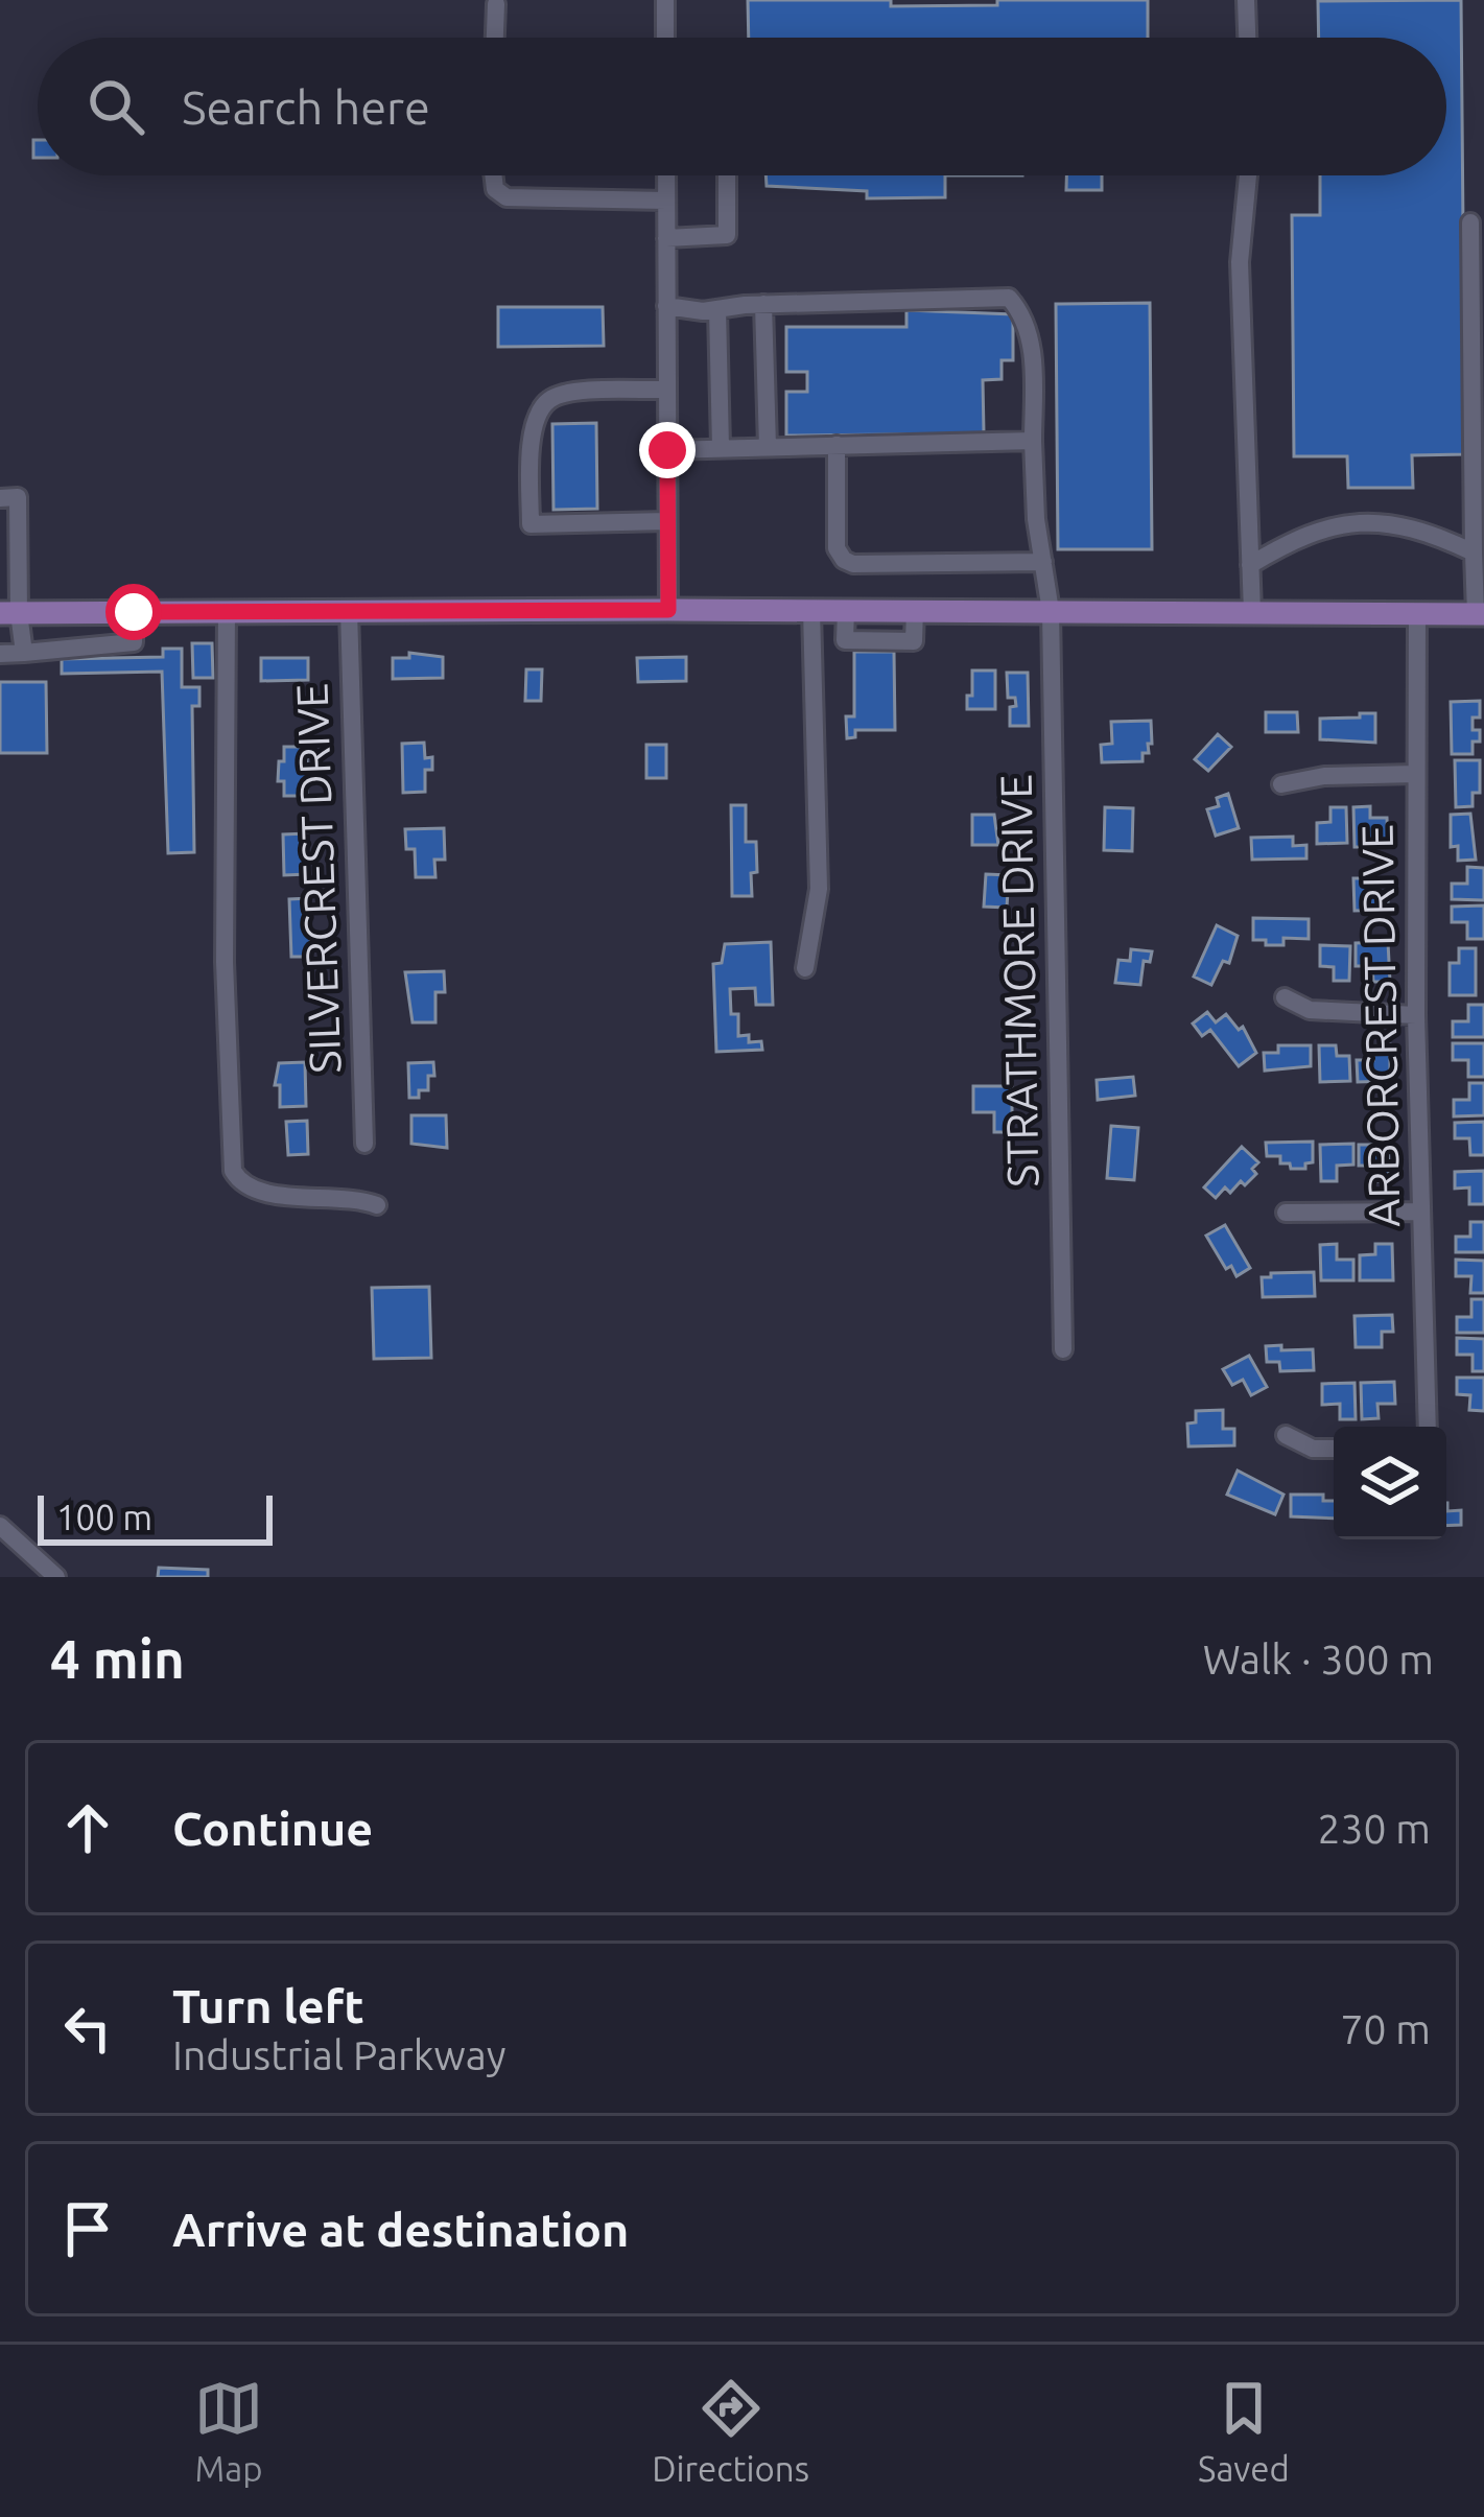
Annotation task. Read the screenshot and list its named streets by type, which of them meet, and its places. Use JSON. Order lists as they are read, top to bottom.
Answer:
{
  "streets": {
    "street": ["SILVERCREST DRIVE", "STRATHMORE DRIVE", "ARBORCREST DRIVE"]
  },
  "scale_bar": "100 m",
  "page": {
    "search": "Search here",
    "scale": "100 m",
    "heading": ["4 min", "Walk · 300 m"],
    "list": [
      ["Continue", "230 m"],
      ["Turn left", "Industrial Parkway", "70 m"],
      "Arrive at destination"
    ],
    "nav": ["Map", "Directions", "Saved"]
  }
}
